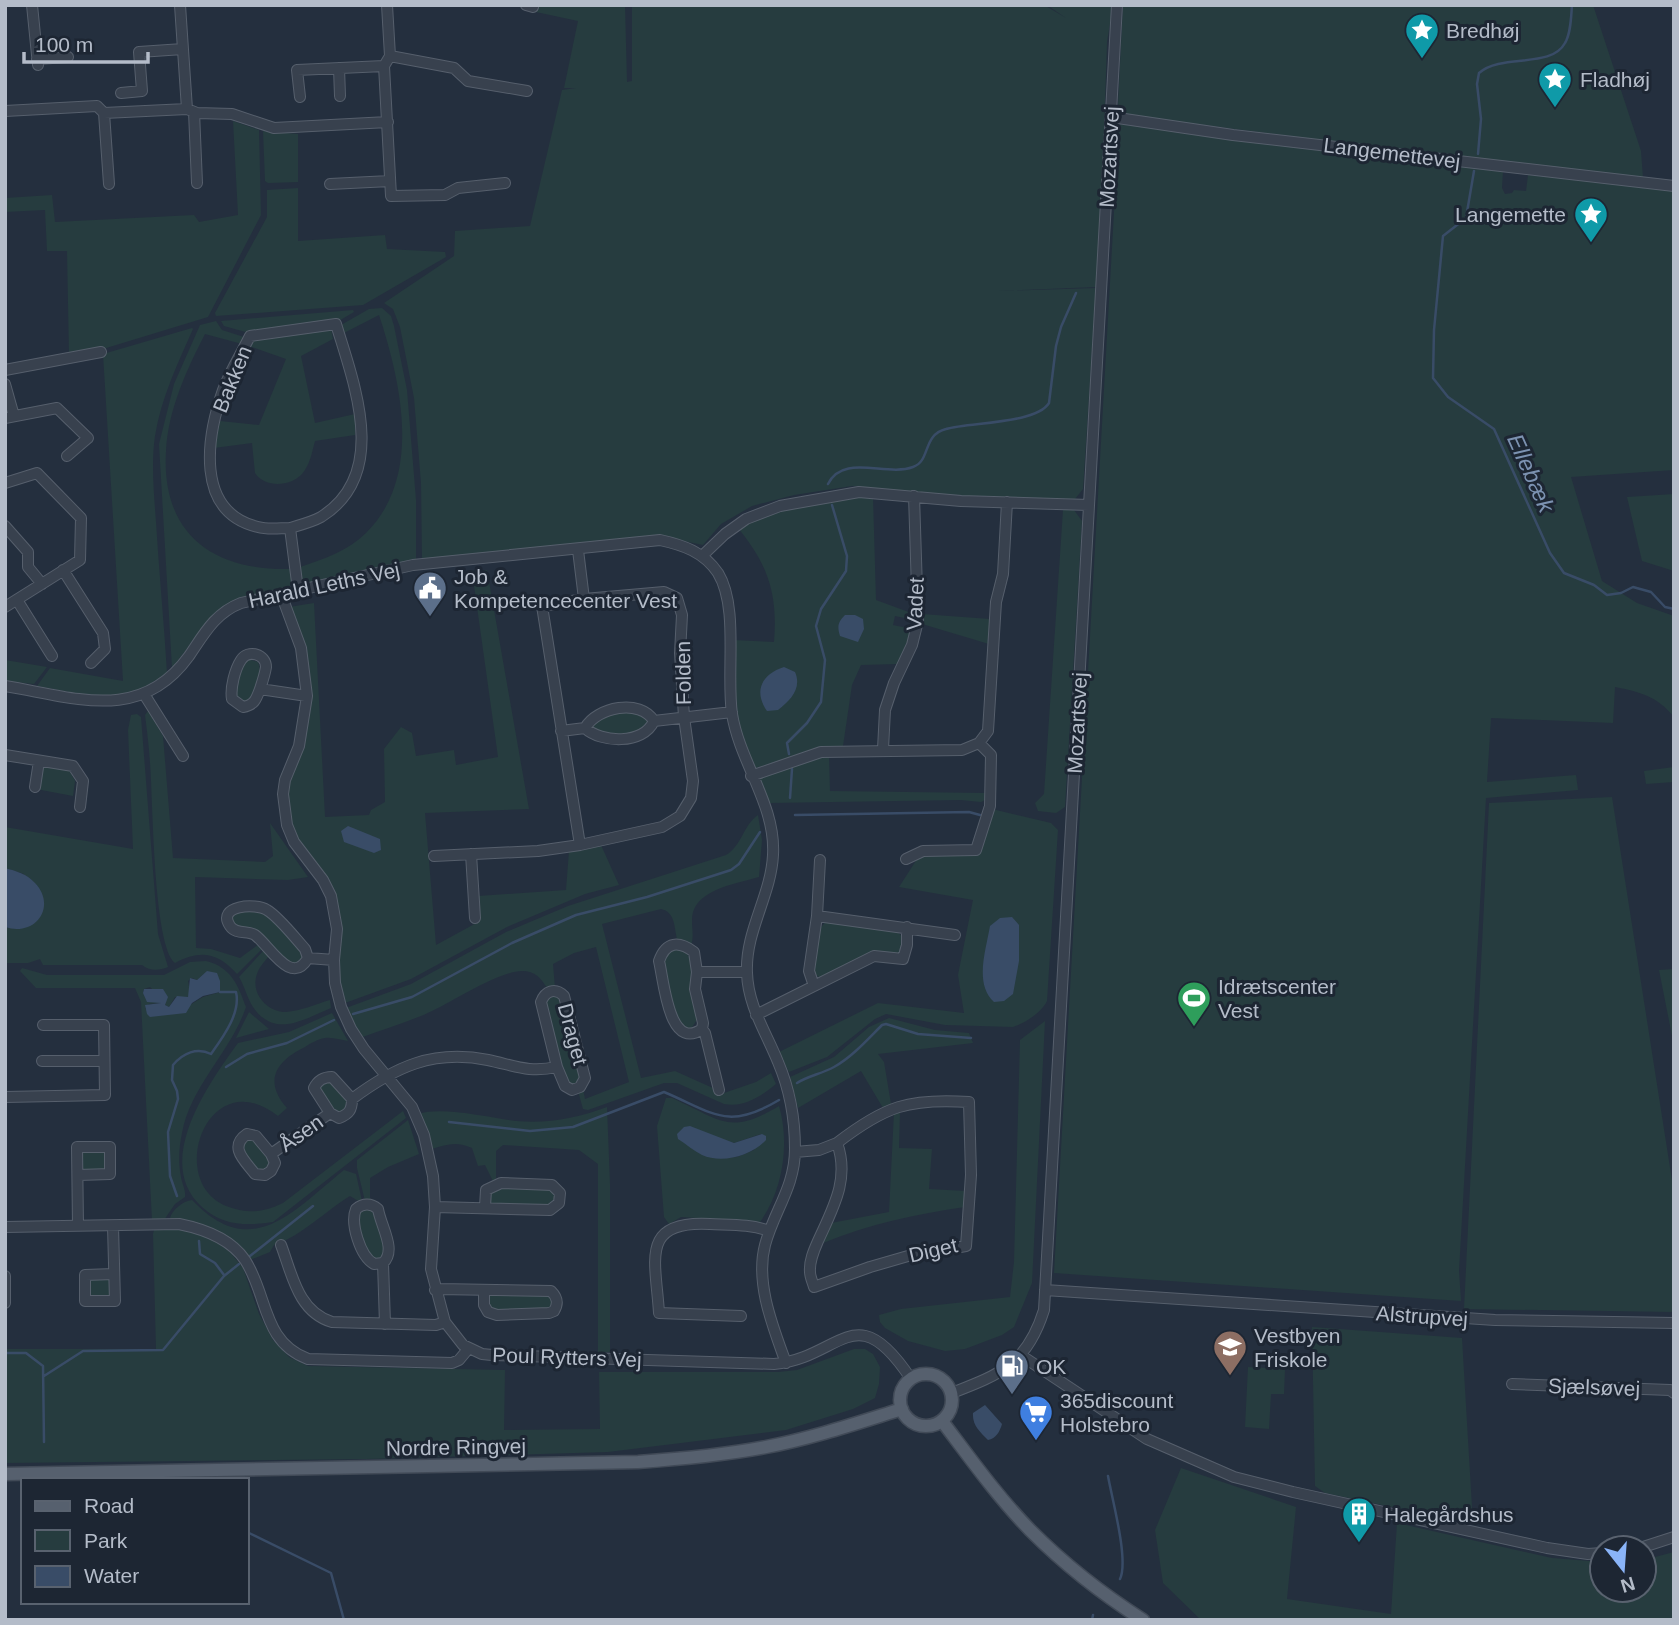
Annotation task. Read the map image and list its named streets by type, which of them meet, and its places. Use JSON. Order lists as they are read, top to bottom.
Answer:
{
  "streets": {
    "main road": ["Nordre Ringvej"],
    "street": [
      "Langemettevej",
      "Mozartsvej",
      "Bakken",
      "Harald Leths Vej",
      "Vadet",
      "Folden",
      "Draget",
      "Åsen",
      "Diget",
      "Alstrupvej",
      "Poul Rytters Vej",
      "Sjælsøvej"
    ]
  },
  "crossings": [
    ["Langemettevej", "Mozartsvej"],
    ["Mozartsvej", "Alstrupvej"],
    ["Mozartsvej", "Poul Rytters Vej"],
    ["Mozartsvej", "Nordre Ringvej"],
    ["Harald Leths Vej", "Poul Rytters Vej"],
    ["Draget", "Åsen"],
    ["Draget", "Poul Rytters Vej"],
    ["Åsen", "Poul Rytters Vej"],
    ["Poul Rytters Vej", "Nordre Ringvej"]
  ],
  "water": ["Ellebæk"],
  "places": {
    "place": ["Bredhøj", "Fladhøj", "Langemette"],
    "public building": ["Job & Kompetencecenter Vest"],
    "sports": ["Idrætscenter Vest"],
    "school or university": ["Vestbyen Friskole"],
    "fuel station": ["OK"],
    "supermarket": ["365discount Holstebro"],
    "building": ["Halegårdshus"]
  },
  "legend": ["Road", "Park", "Water"],
  "scale_bar": "100 m",
  "north": "bottom"
}
